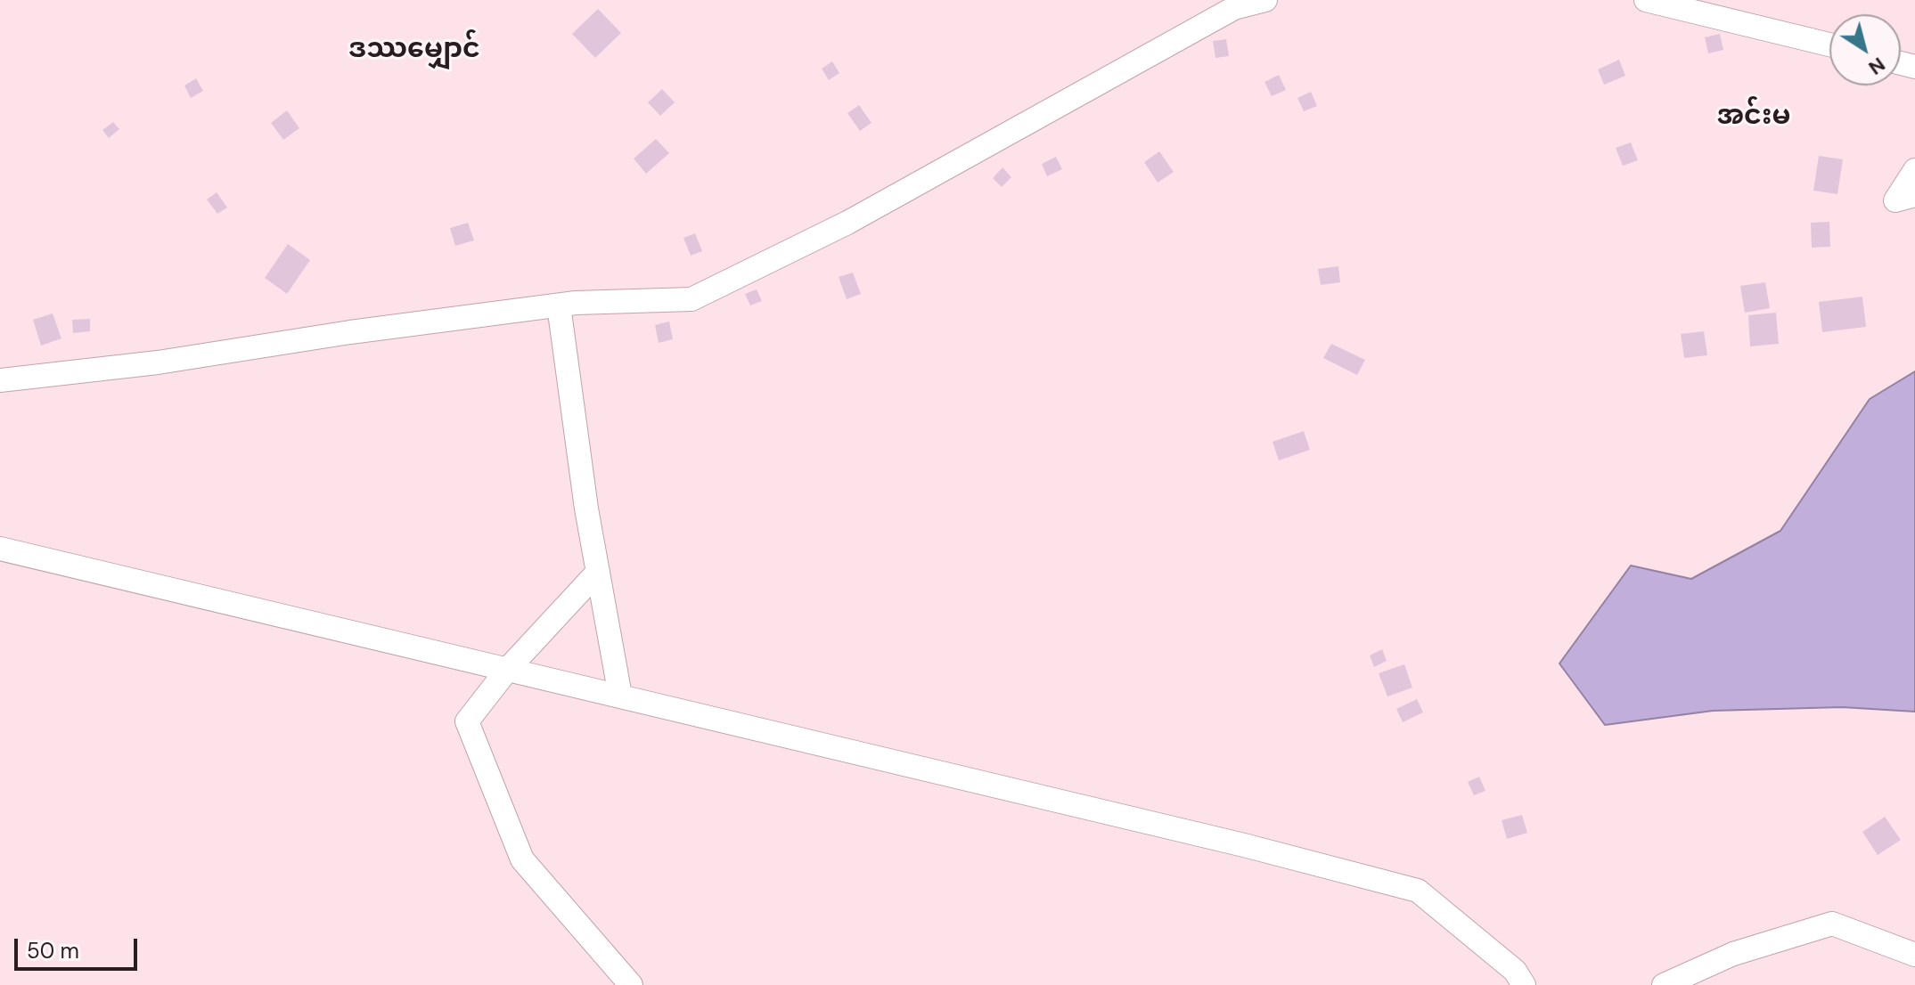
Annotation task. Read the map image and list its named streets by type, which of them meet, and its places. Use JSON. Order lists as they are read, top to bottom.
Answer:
{
  "districts": ["ဒဿမျှောင်", "အင်းမ"],
  "scale_bar": "50 m",
  "north": "bottom right"
}
